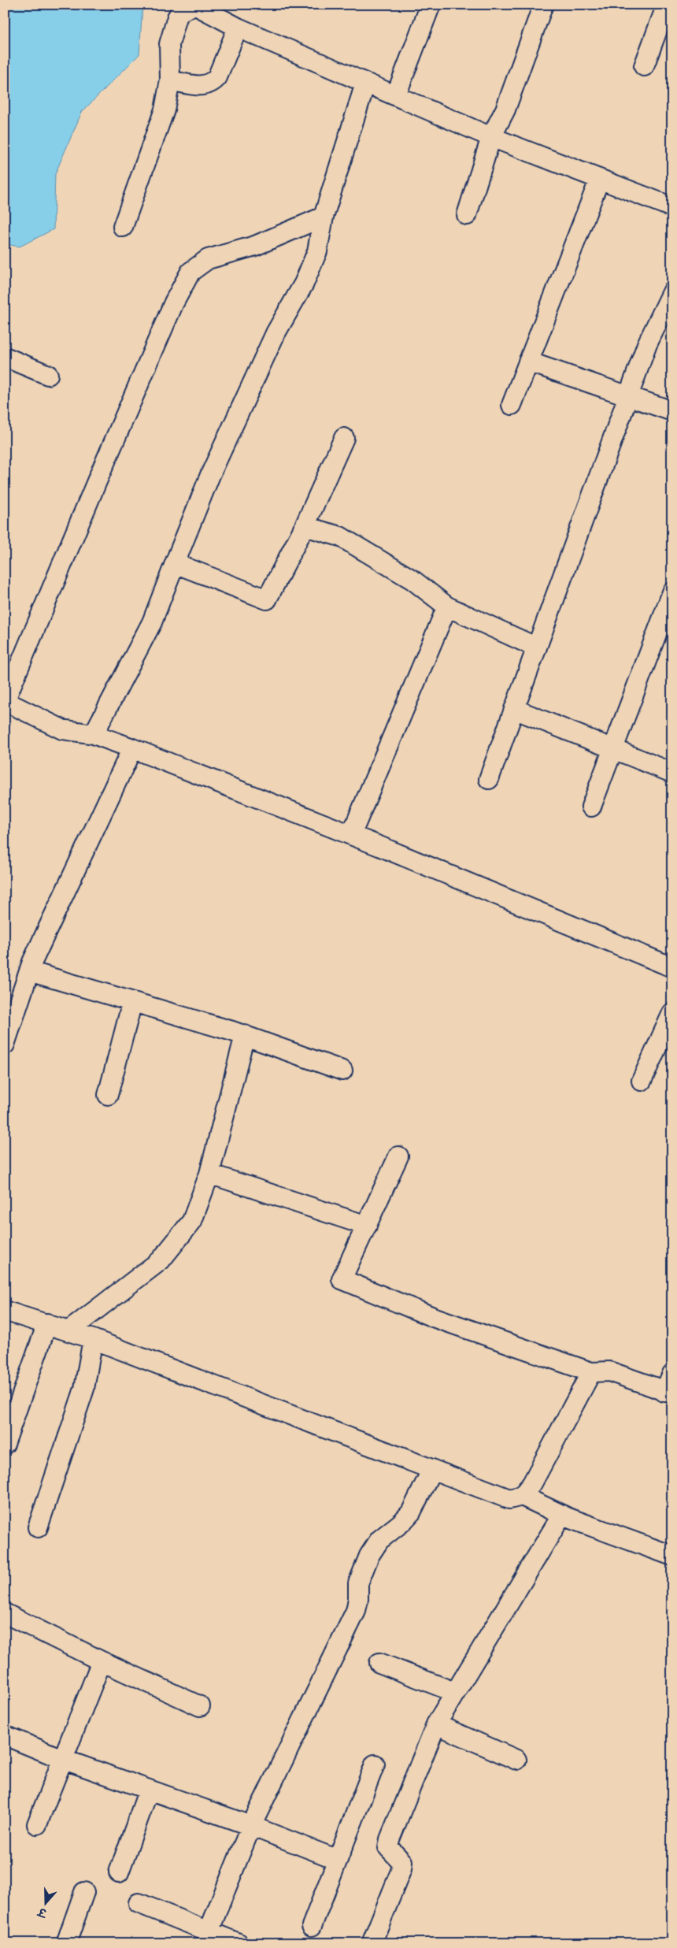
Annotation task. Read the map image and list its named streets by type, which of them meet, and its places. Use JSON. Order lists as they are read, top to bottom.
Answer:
{
  "north": "bottom"
}
